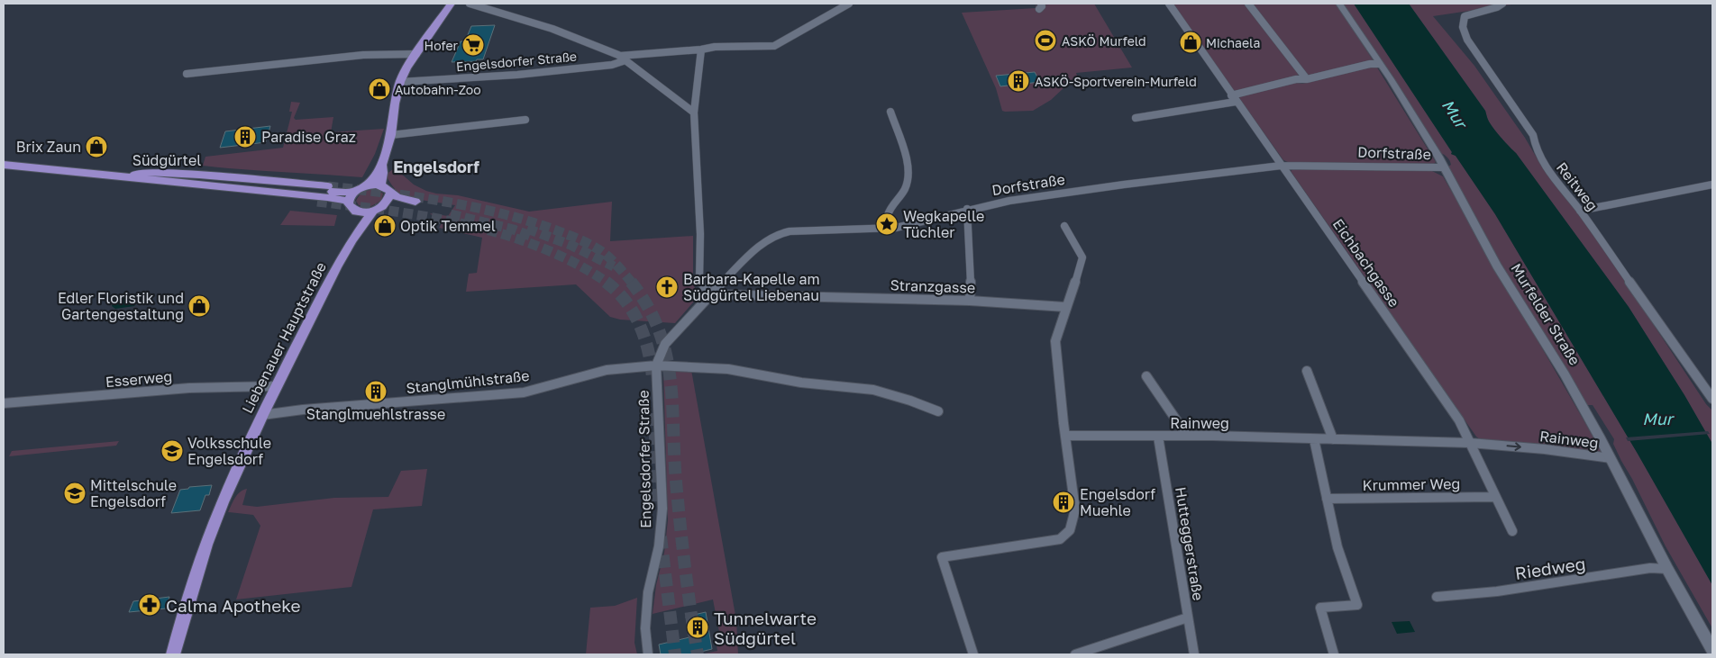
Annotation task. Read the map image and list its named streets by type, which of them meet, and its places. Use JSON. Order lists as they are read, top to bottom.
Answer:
{
  "streets": {
    "main road": ["Südgürtel", "Liebenauer Hauptstraße"],
    "street": [
      "Engelsdorfer Straße",
      "Dorfstraße",
      "Reitweg",
      "Eichbachgasse",
      "Stranzgasse",
      "Murfelder Straße",
      "Esserweg",
      "Stanglmühlstraße",
      "Rainweg",
      "Krummer Weg",
      "Hutteggerstraße",
      "Riedweg"
    ]
  },
  "crossings": [
    ["Engelsdorfer Straße", "Dorfstraße"],
    ["Engelsdorfer Straße", "Stanglmühlstraße"],
    ["Dorfstraße", "Eichbachgasse"],
    ["Dorfstraße", "Stranzgasse"],
    ["Dorfstraße", "Murfelder Straße"],
    ["Eichbachgasse", "Rainweg"],
    ["Murfelder Straße", "Rainweg"],
    ["Murfelder Straße", "Riedweg"],
    ["Liebenauer Hauptstraße", "Esserweg"],
    ["Liebenauer Hauptstraße", "Stanglmühlstraße"],
    ["Rainweg", "Hutteggerstraße"]
  ],
  "districts": ["Engelsdorf"],
  "water": ["Mur"],
  "places": {
    "sports": ["ASKÖ Murfeld"],
    "shop": [
      "Michaela",
      "Autobahn-Zoo",
      "Brix Zaun",
      "Optik Temmel",
      "Edler Floristik und Gartengestaltung"
    ],
    "supermarket": ["Hofer"],
    "building": [
      "ASKÖ-Sportverein-Murfeld",
      "Paradise Graz",
      "Stanglmuehlstrasse",
      "Engelsdorf Muehle",
      "Tunnelwarte Südgürtel"
    ],
    "place": ["Wegkapelle Tüchler"],
    "church": ["Barbara-Kapelle am Südgürtel Liebenau"],
    "school or university": ["Volksschule Engelsdorf", "Mittelschule Engelsdorf"],
    "pharmacy": ["Calma Apotheke"]
  }
}
